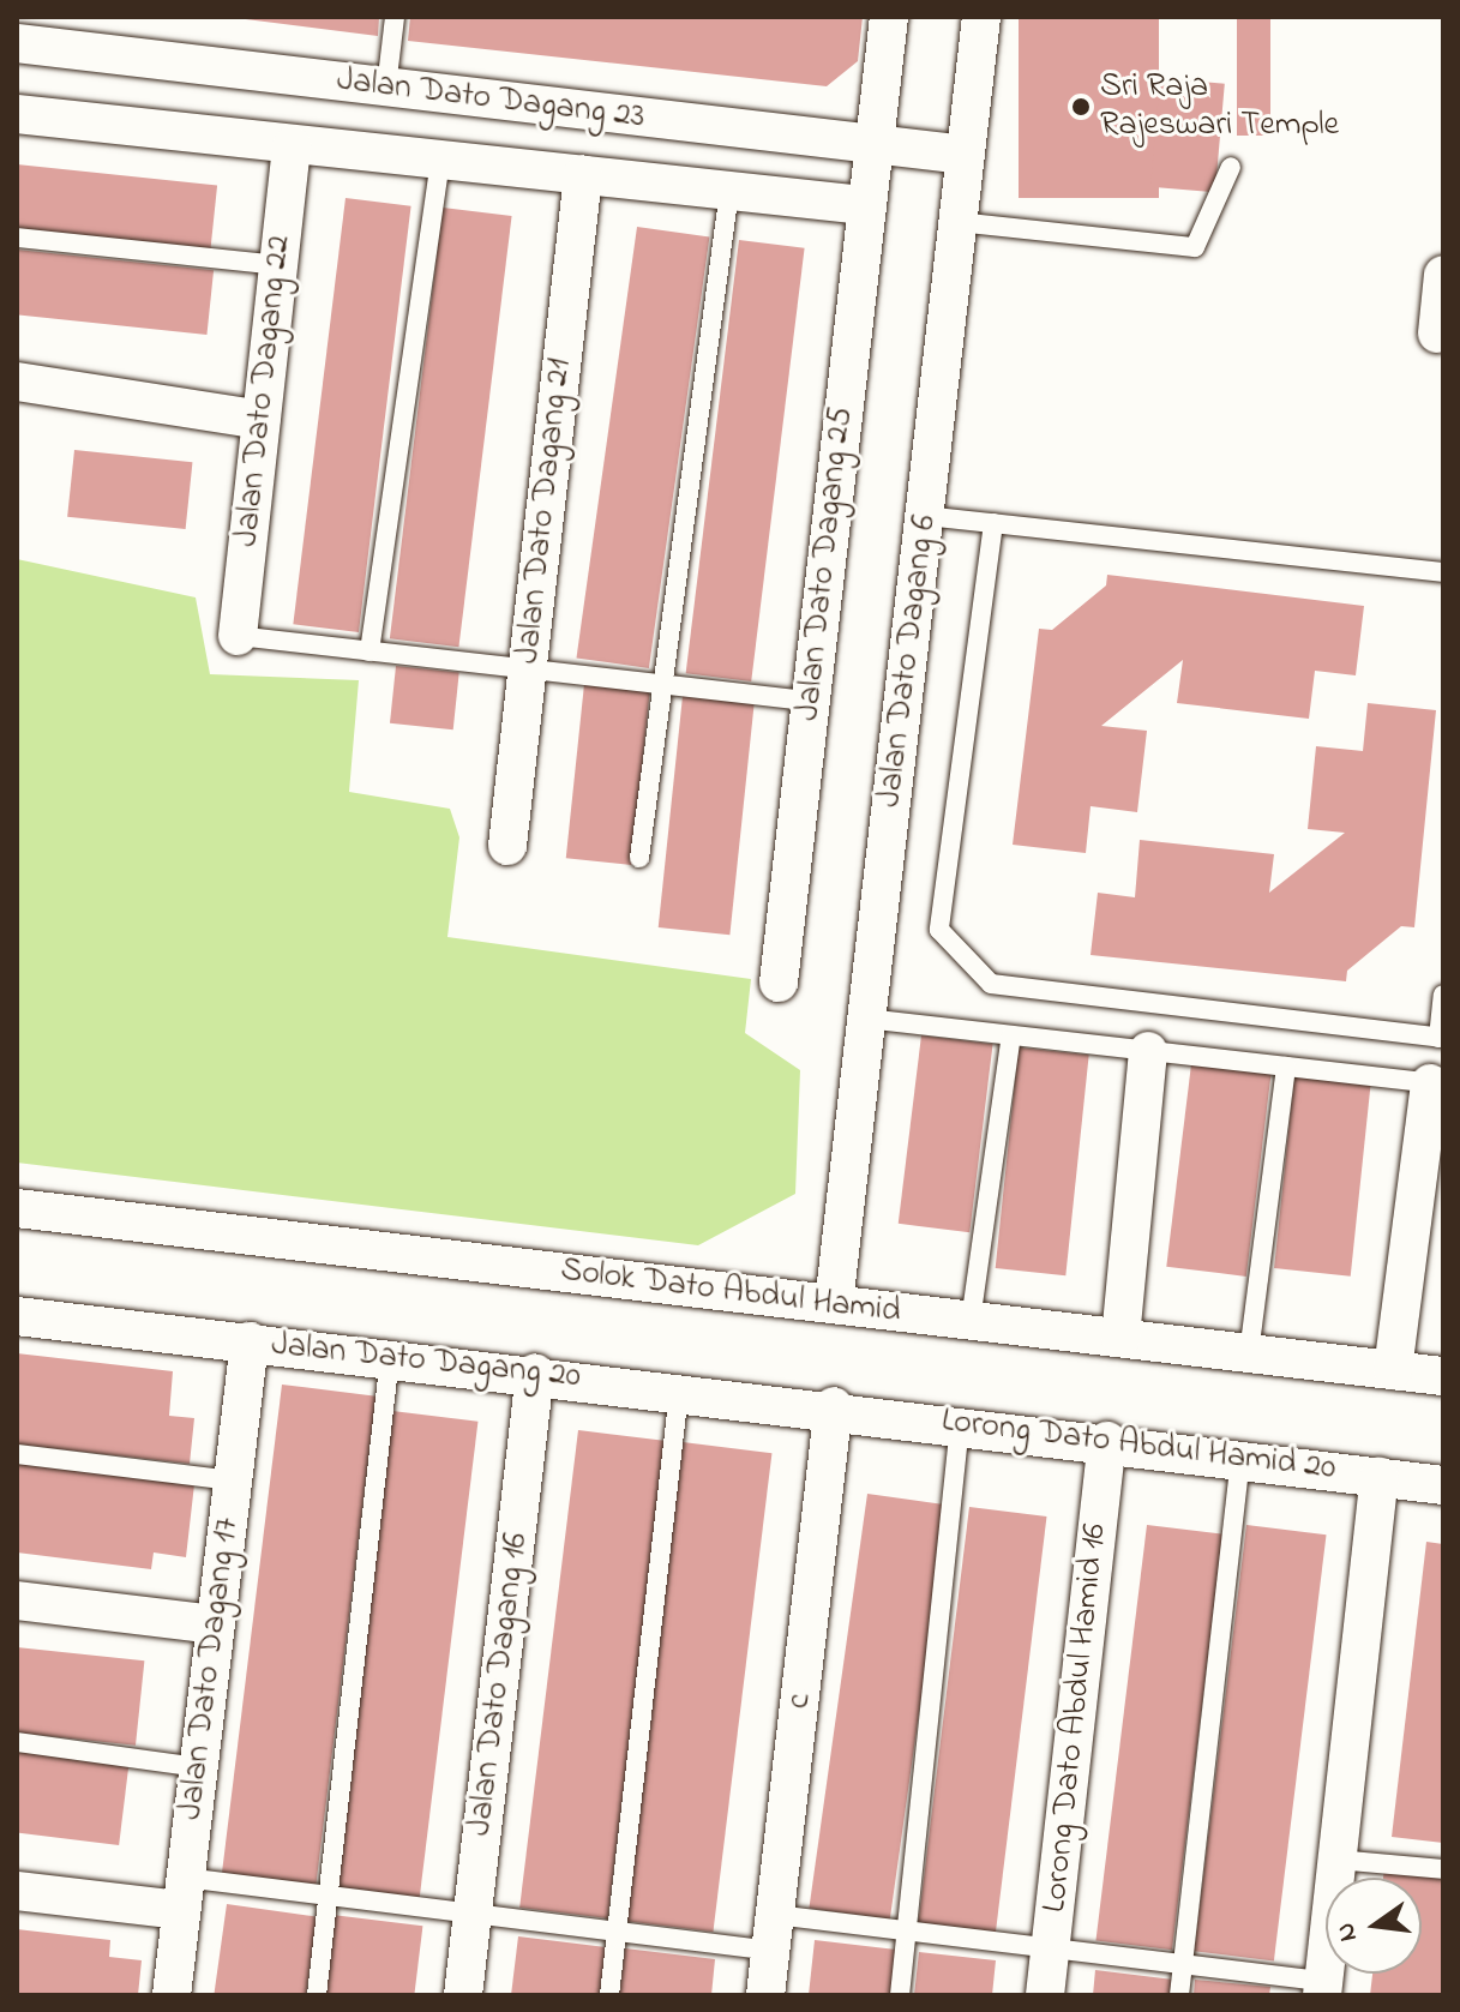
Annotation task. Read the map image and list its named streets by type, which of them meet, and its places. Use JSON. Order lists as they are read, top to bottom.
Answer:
{
  "streets": {
    "street": [
      "Jalan Dato Dagang 23",
      "Jalan Dato Dagang 22",
      "Jalan Dato Dagang 21",
      "Jalan Dato Dagang 25",
      "Jalan Dato Dagang 6",
      "Solok Dato Abdul Hamid",
      "Jalan Dato Dagang 20",
      "Lorong Dato Abdul Hamid 20",
      "Jalan Dato Dagang 17",
      "Jalan Dato Dagang 16",
      "c",
      "Lorong Dato Abdul Hamid 16"
    ]
  },
  "crossings": [
    ["Jalan Dato Dagang 23", "Jalan Dato Dagang 22"],
    ["Jalan Dato Dagang 23", "Jalan Dato Dagang 21"],
    ["Jalan Dato Dagang 23", "Jalan Dato Dagang 25"],
    ["Jalan Dato Dagang 23", "Jalan Dato Dagang 6"],
    ["Jalan Dato Dagang 6", "Solok Dato Abdul Hamid"],
    ["Jalan Dato Dagang 20", "Lorong Dato Abdul Hamid 20"],
    ["Jalan Dato Dagang 20", "Jalan Dato Dagang 17"],
    ["Jalan Dato Dagang 20", "Jalan Dato Dagang 16"],
    ["Jalan Dato Dagang 20", "c"],
    ["Lorong Dato Abdul Hamid 20", "c"],
    ["Lorong Dato Abdul Hamid 20", "Lorong Dato Abdul Hamid 16"]
  ],
  "places": ["Sri Raja Rajeswari Temple"],
  "north": "left"
}
